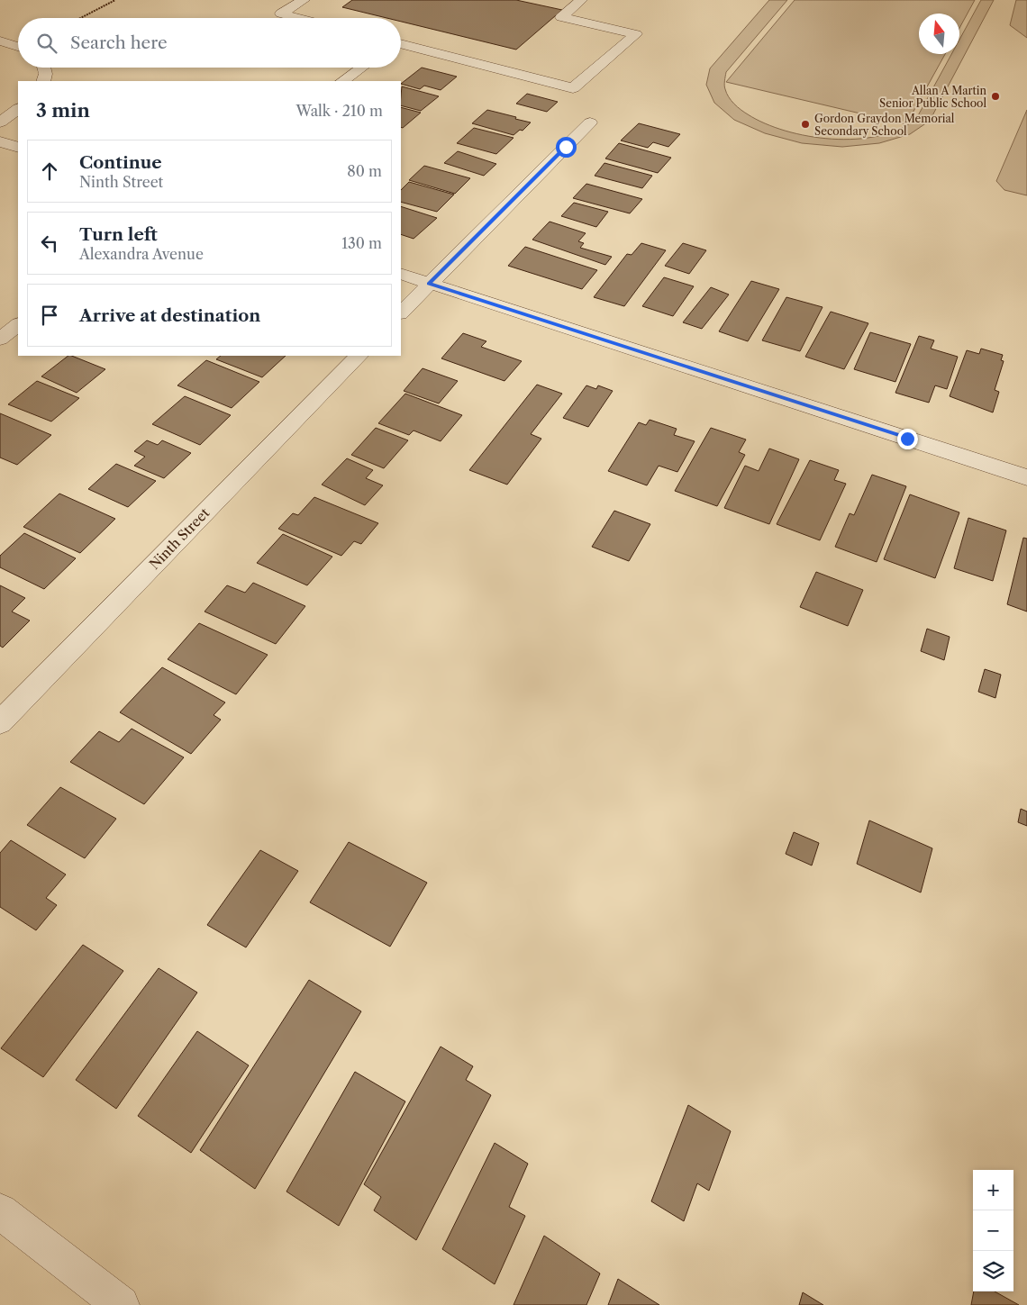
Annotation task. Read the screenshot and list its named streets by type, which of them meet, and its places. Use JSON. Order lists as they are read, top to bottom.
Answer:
{
  "streets": {
    "street": ["Ninth Street"]
  },
  "places": ["Allan A Martin Senior Public School", "Gordon Graydon Memorial Secondary School"],
  "north": "top",
  "page": {
    "search": "Search here",
    "heading": ["3 min", "Walk · 210 m"],
    "list": [
      ["Continue", "Ninth Street", "80 m"],
      ["Turn left", "Alexandra Avenue", "130 m"],
      "Arrive at destination"
    ],
    "map_buttons": ["+", "−"]
  }
}
